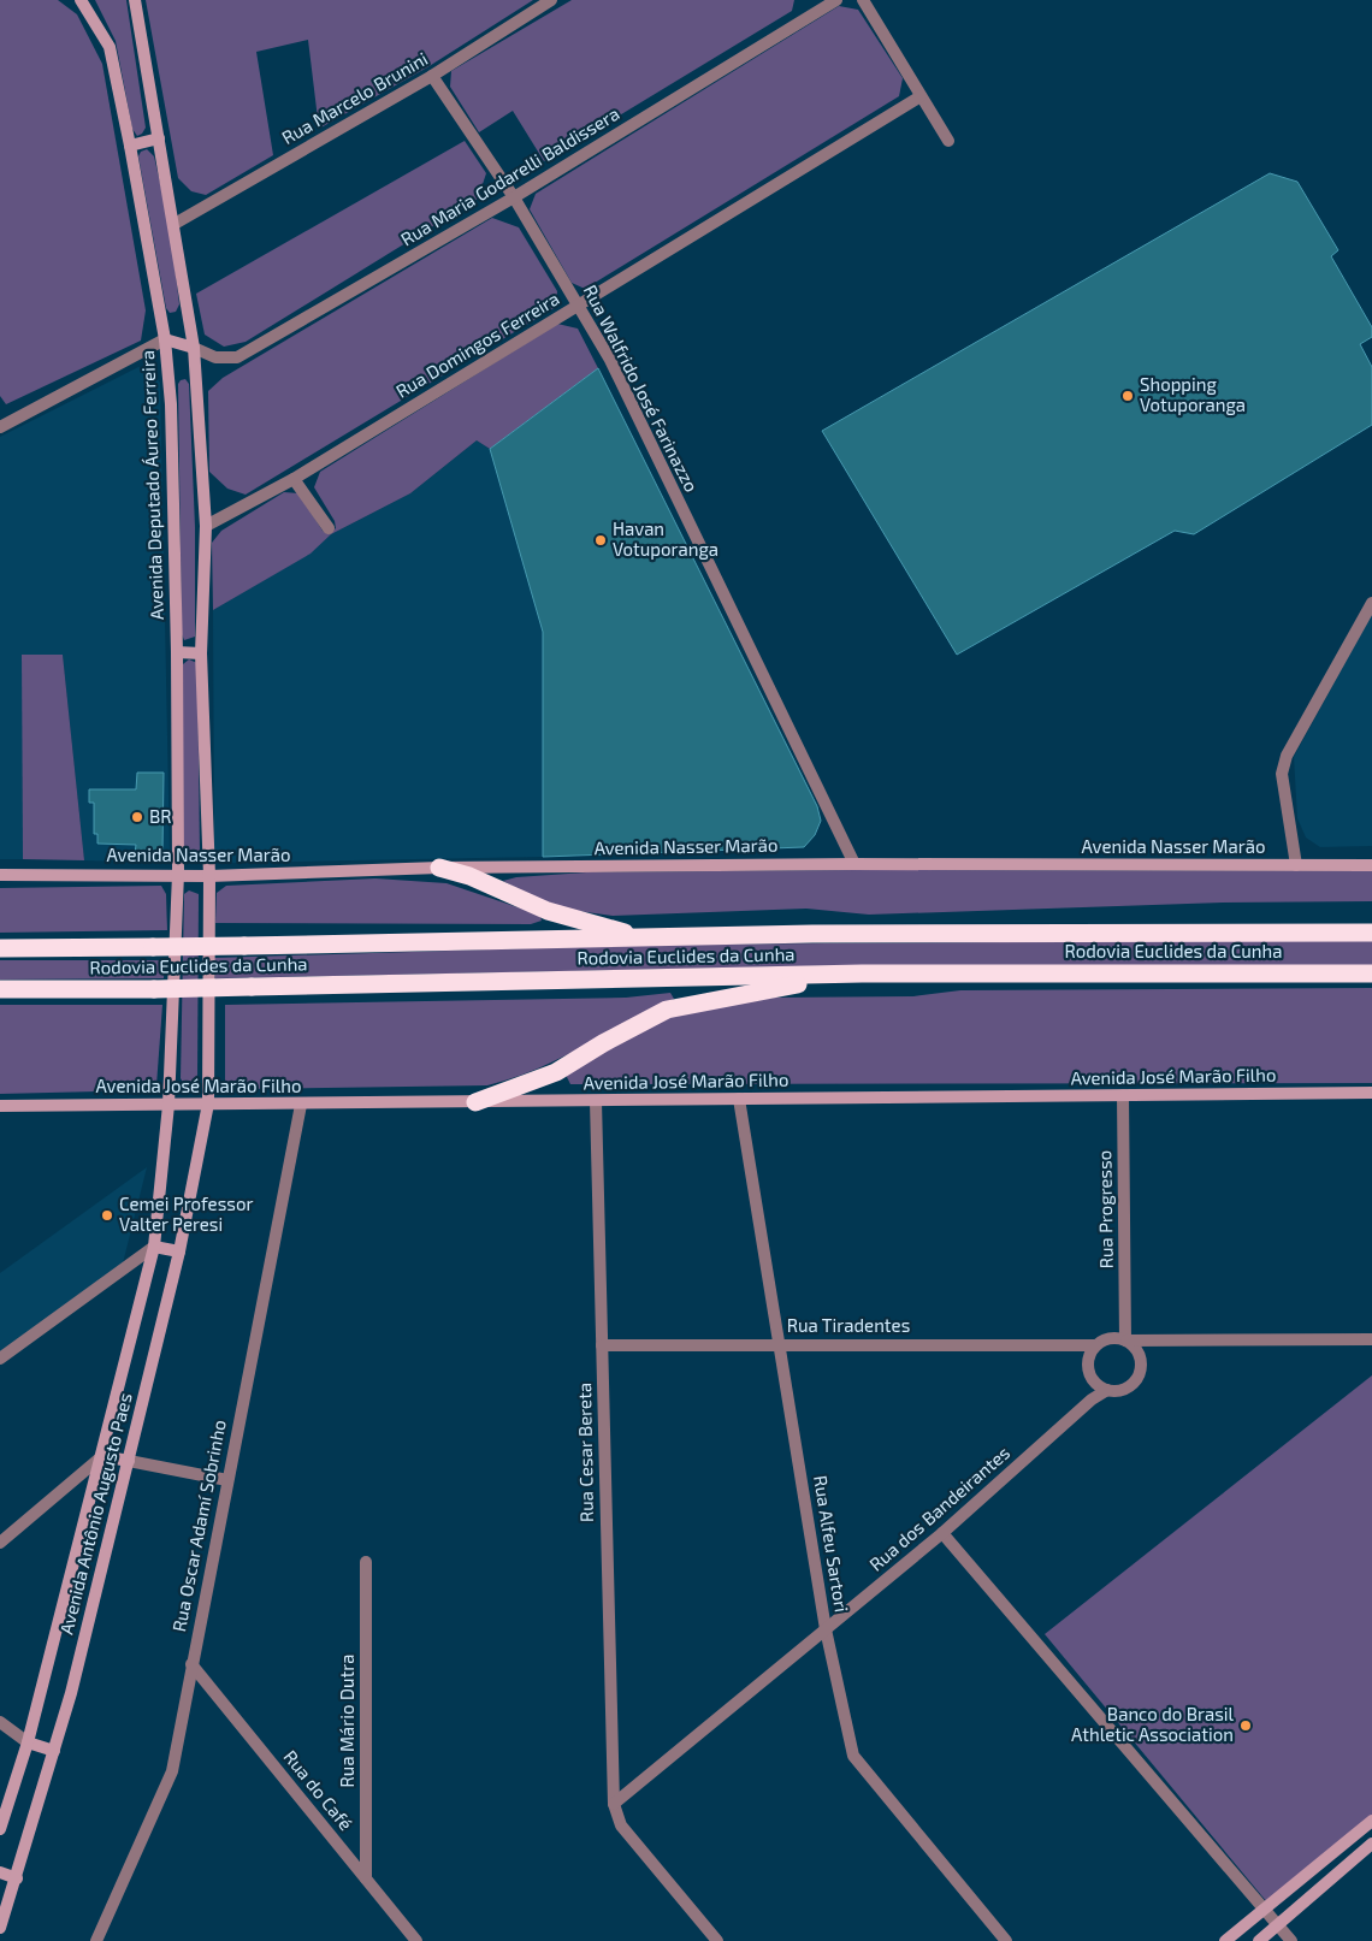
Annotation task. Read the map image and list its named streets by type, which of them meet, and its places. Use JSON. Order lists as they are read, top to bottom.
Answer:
{
  "streets": {
    "highway": ["Rodovia Euclides da Cunha"],
    "main road": [
      "Avenida Deputado Áureo Ferreira",
      "Avenida Nasser Marão",
      "Avenida José Marão Filho",
      "Avenida Antônio Augusto Paes"
    ],
    "street": [
      "Rua Marcelo Brunini",
      "Rua Maria Godarelli Baldissera",
      "Rua Domingos Ferreira",
      "Rua Walfrido José Farinazzo",
      "Rua Progresso",
      "Rua Tiradentes",
      "Rua Cesar Bereta",
      "Rua dos Bandeirantes",
      "Rua Oscar Adamí Sobrinho",
      "Rua Alfeu Sartori",
      "Rua Mário Dutra",
      "Rua do Café"
    ]
  },
  "crossings": [
    ["Rua Marcelo Brunini", "Rua Walfrido José Farinazzo"],
    ["Rua Maria Godarelli Baldissera", "Rua Walfrido José Farinazzo"],
    ["Rua Domingos Ferreira", "Rua Walfrido José Farinazzo"],
    ["Rua Walfrido José Farinazzo", "Avenida Nasser Marão"],
    ["Avenida Deputado Áureo Ferreira", "Avenida Nasser Marão"],
    ["Avenida Deputado Áureo Ferreira", "Avenida José Marão Filho"],
    ["Avenida Deputado Áureo Ferreira", "Avenida Antônio Augusto Paes"],
    ["Avenida Nasser Marão", "Avenida Antônio Augusto Paes"],
    ["Avenida José Marão Filho", "Rua Progresso"],
    ["Avenida José Marão Filho", "Rua Cesar Bereta"],
    ["Avenida José Marão Filho", "Avenida Antônio Augusto Paes"],
    ["Avenida José Marão Filho", "Rua Oscar Adamí Sobrinho"],
    ["Avenida José Marão Filho", "Rua Alfeu Sartori"],
    ["Rua Progresso", "Rua Tiradentes"],
    ["Rua Progresso", "Rua dos Bandeirantes"],
    ["Rua Tiradentes", "Rua Cesar Bereta"],
    ["Rua Tiradentes", "Rua dos Bandeirantes"],
    ["Rua Tiradentes", "Rua Alfeu Sartori"],
    ["Rua Cesar Bereta", "Rua dos Bandeirantes"],
    ["Rua dos Bandeirantes", "Rua Alfeu Sartori"],
    ["Rua Oscar Adamí Sobrinho", "Rua do Café"],
    ["Rua Mário Dutra", "Rua do Café"]
  ],
  "places": [
    "Shopping Votuporanga",
    "Havan Votuporanga",
    "BR",
    "Cemei Professor Valter Peresi",
    "Banco do Brasil Athletic Association"
  ]
}
